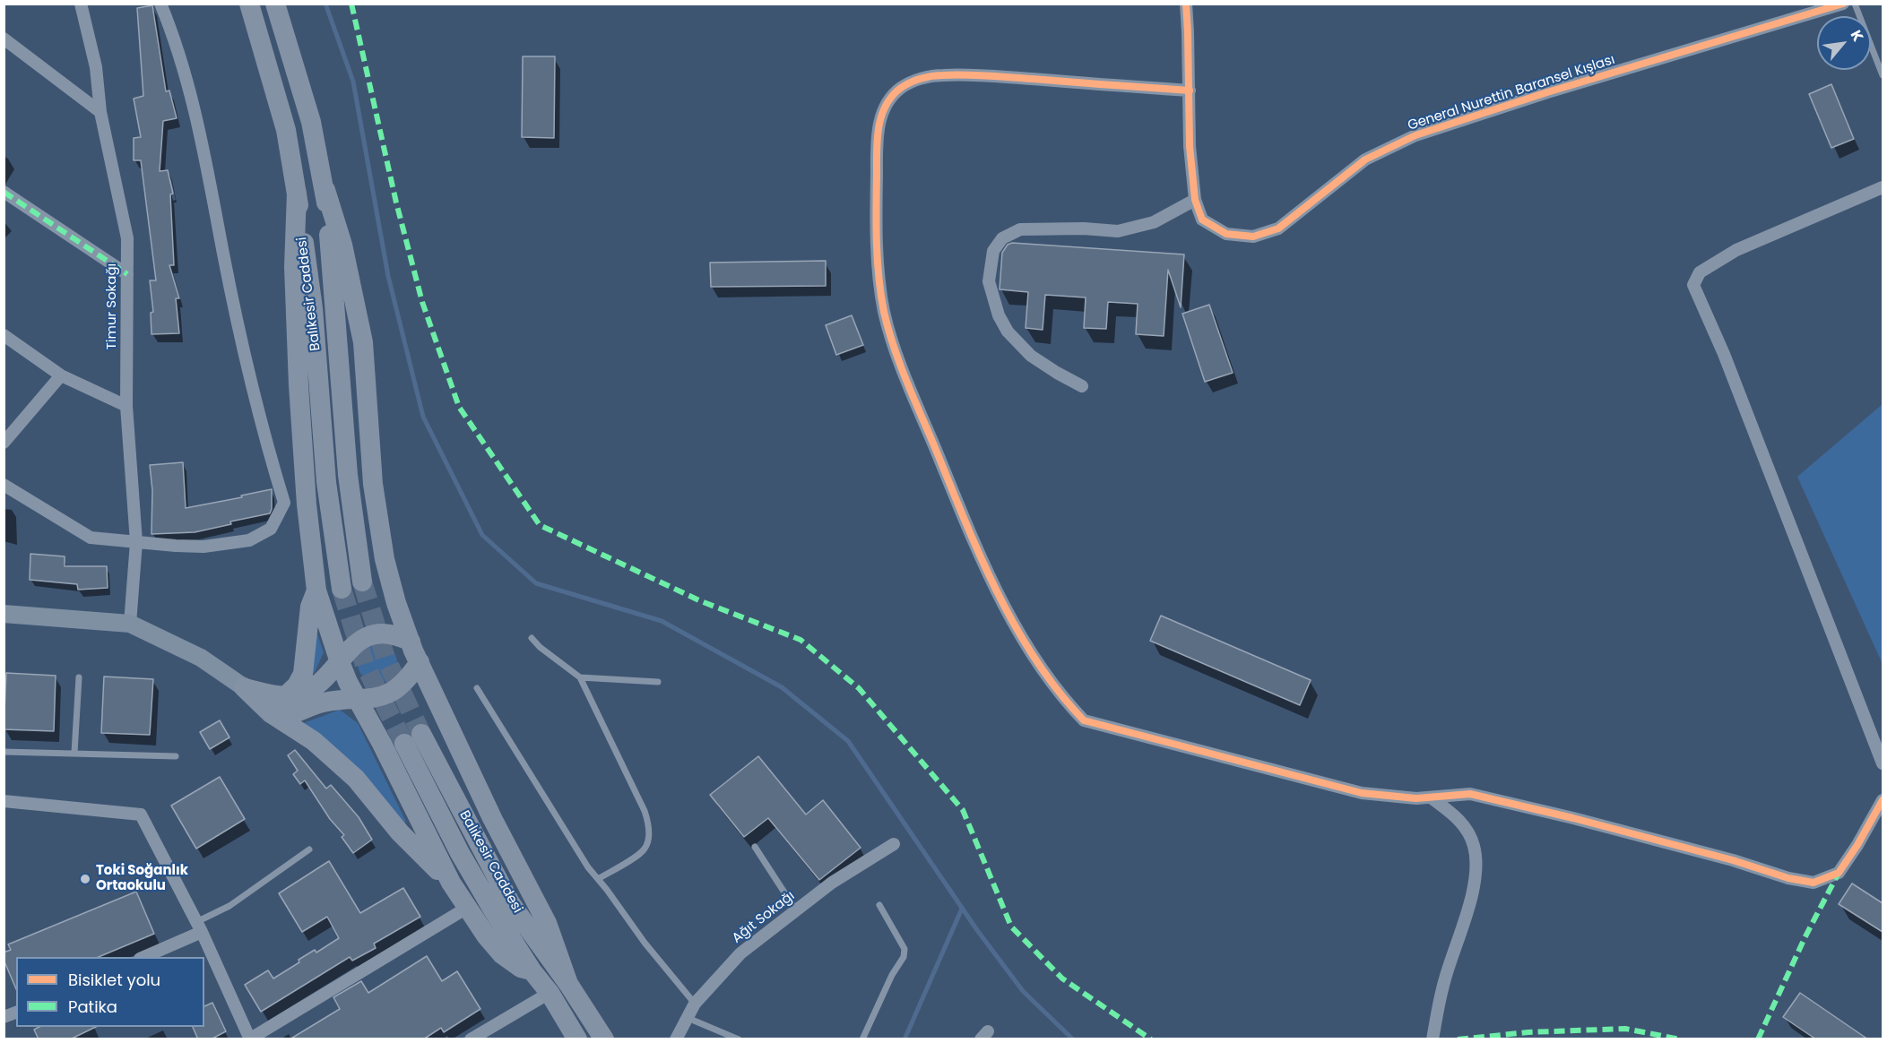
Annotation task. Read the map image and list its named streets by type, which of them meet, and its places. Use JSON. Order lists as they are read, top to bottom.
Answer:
{
  "streets": {
    "main road": ["Balıkesir Caddesi"],
    "street": ["General Nurettin Baransel Kışlası", "Timur Sokağı", "Ağıt Sokağı"]
  },
  "places": ["Toki Soğanlık Ortaokulu"],
  "legend": ["Bisiklet yolu", "Patika"],
  "north": "top right"
}
